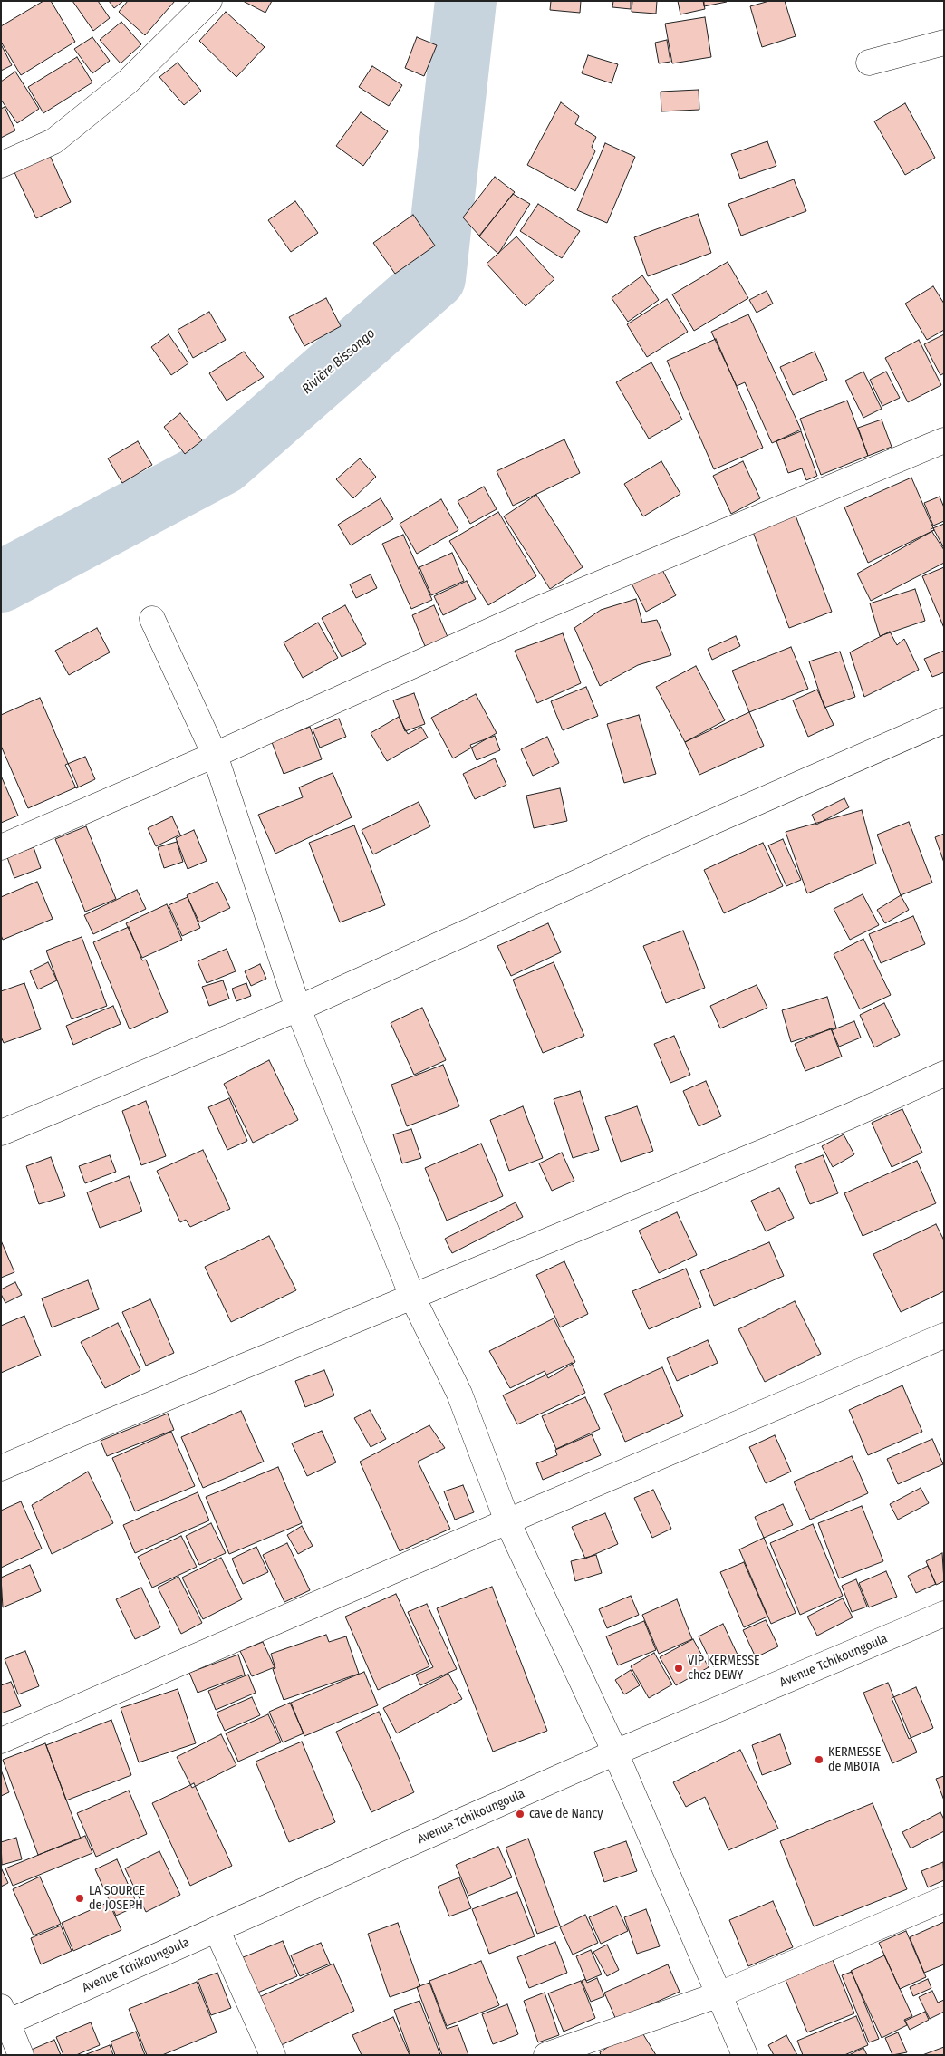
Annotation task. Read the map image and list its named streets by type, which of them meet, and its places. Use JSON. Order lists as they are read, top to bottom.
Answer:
{
  "streets": {
    "street": ["Avenue Tchikoungoula"]
  },
  "water": ["Rivière Bissongo"],
  "places": [
    "VIP KERMESSE chez DEWY",
    "KERMESSE de MBOTA",
    "cave de Nancy",
    "LA SOURCE de JOSEPH"
  ]
}
